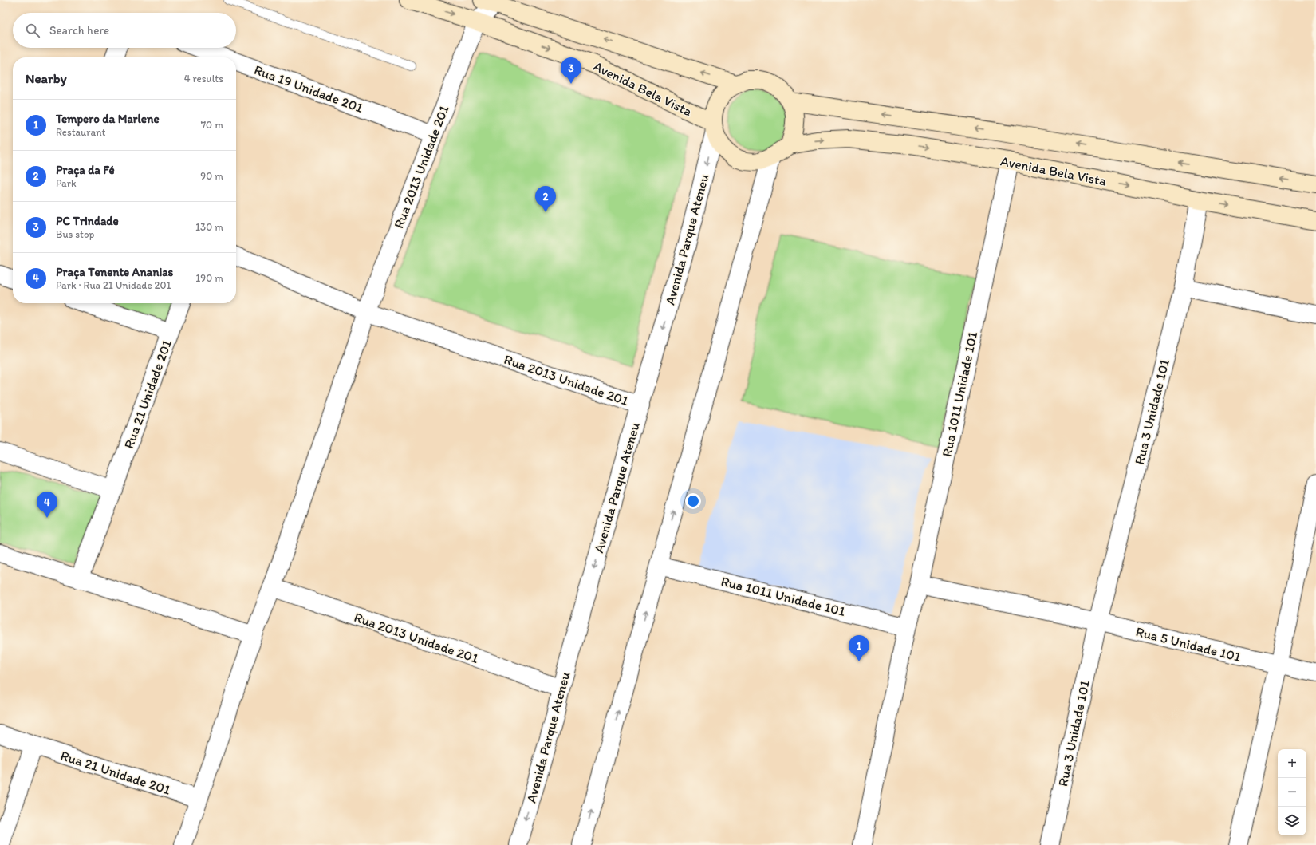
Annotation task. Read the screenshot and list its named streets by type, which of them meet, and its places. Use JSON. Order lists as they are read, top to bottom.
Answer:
{
  "streets": {
    "main road": ["Avenida Bela Vista"],
    "street": [
      "Rua 19 Unidade 201",
      "Rua 2013 Unidade 201",
      "Avenida Parque Ateneu",
      "Rua 21 Unidade 201",
      "Rua 1011 Unidade 101",
      "Rua 3 Unidade 101",
      "Rua 5 Unidade 101"
    ]
  },
  "crossings": [
    ["Rua 19 Unidade 201", "Rua 2013 Unidade 201"],
    ["Avenida Bela Vista", "Rua 2013 Unidade 201"],
    ["Avenida Bela Vista", "Avenida Parque Ateneu"],
    ["Avenida Bela Vista", "Rua 1011 Unidade 101"],
    ["Avenida Bela Vista", "Rua 3 Unidade 101"],
    ["Rua 2013 Unidade 201", "Avenida Parque Ateneu"],
    ["Rua 2013 Unidade 201", "Rua 21 Unidade 201"],
    ["Rua 3 Unidade 101", "Rua 5 Unidade 101"]
  ],
  "page": {
    "search": "Search here",
    "pins": [
      "3",
      "2",
      "4",
      "1"
    ],
    "heading": ["Nearby", "4 results"],
    "list": [
      {
        "mark": "1",
        "name": "Tempero da Marlene",
        "note": "Restaurant",
        "value": "70 m"
      },
      {
        "mark": "2",
        "name": "Praça da Fé",
        "note": "Park",
        "value": "90 m"
      },
      {
        "mark": "3",
        "name": "PC Trindade",
        "note": "Bus stop",
        "value": "130 m"
      },
      {
        "mark": "4",
        "name": "Praça Tenente Ananias",
        "note": "Park · Rua 21 Unidade 201",
        "value": "190 m"
      }
    ],
    "map_buttons": ["+", "−"]
  }
}
